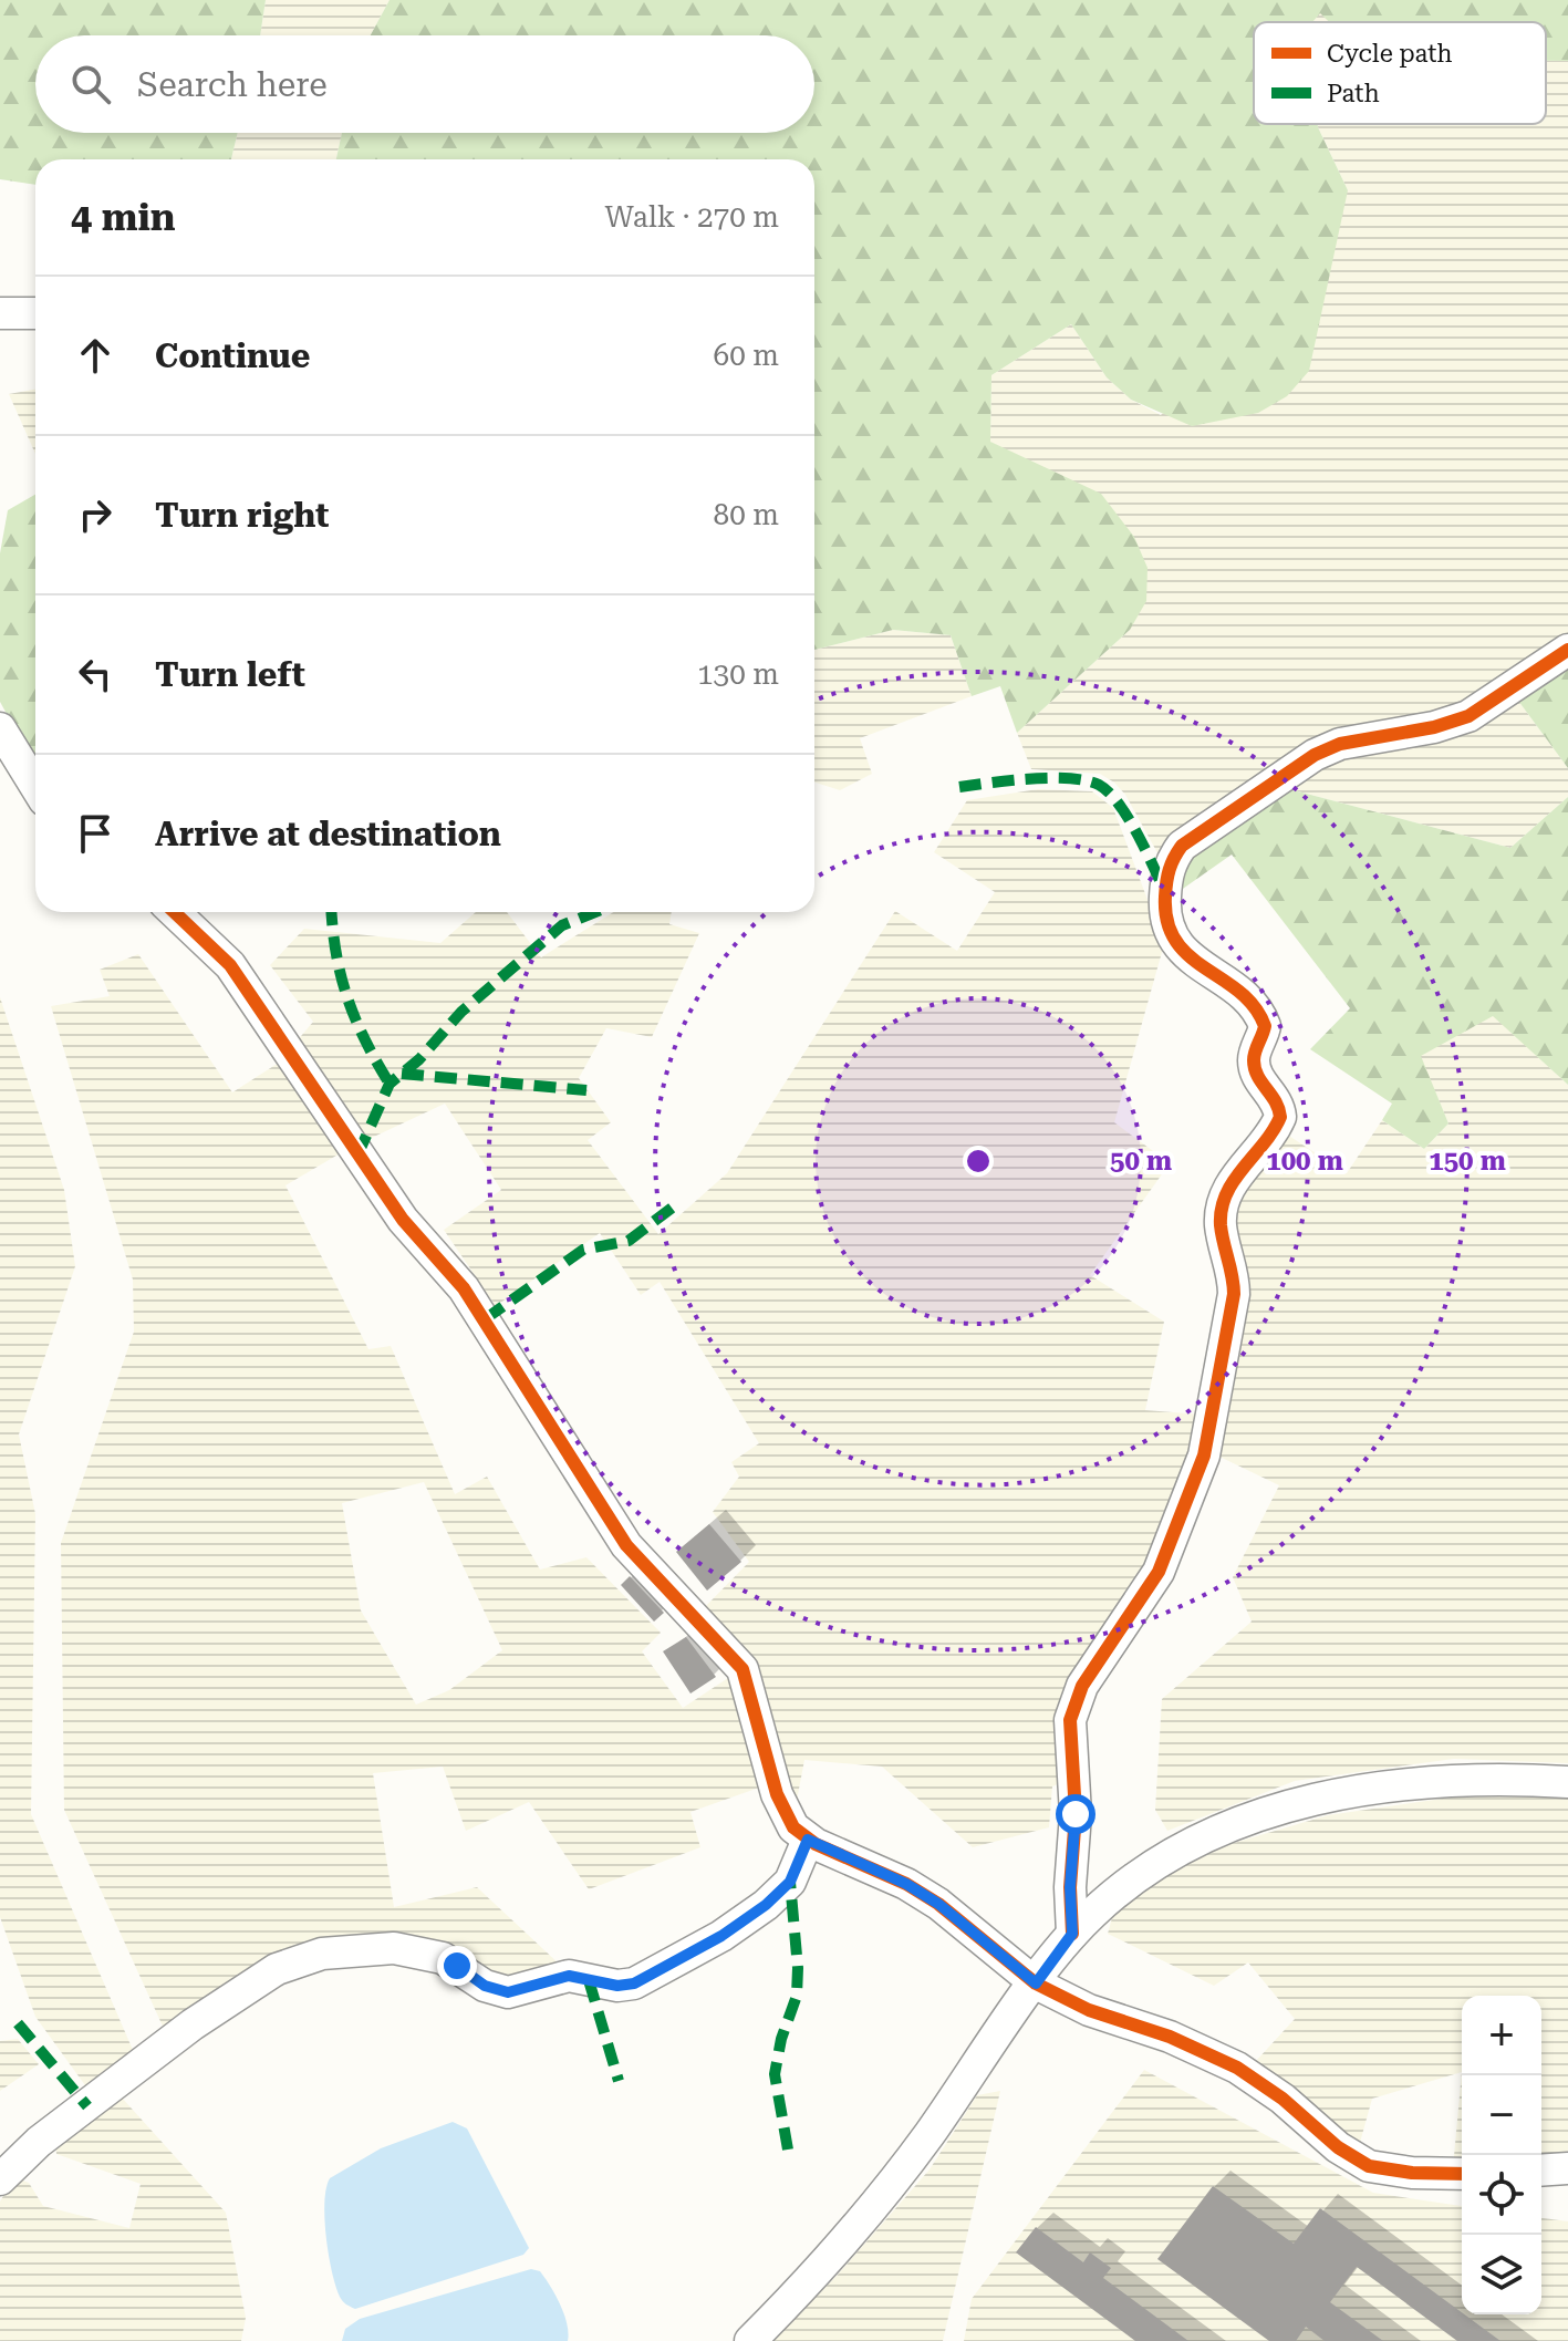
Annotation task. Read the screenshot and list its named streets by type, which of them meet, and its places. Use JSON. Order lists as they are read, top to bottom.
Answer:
{
  "legend": ["Cycle path", "Path"],
  "page": {
    "search": "Search here",
    "heading": ["4 min", "Walk · 270 m"],
    "list": [
      ["Continue", "60 m"],
      ["Turn right", "80 m"],
      ["Turn left", "130 m"],
      "Arrive at destination"
    ],
    "map_buttons": ["+", "−"]
  },
  "rings": ["50 m", "100 m", "150 m"]
}
